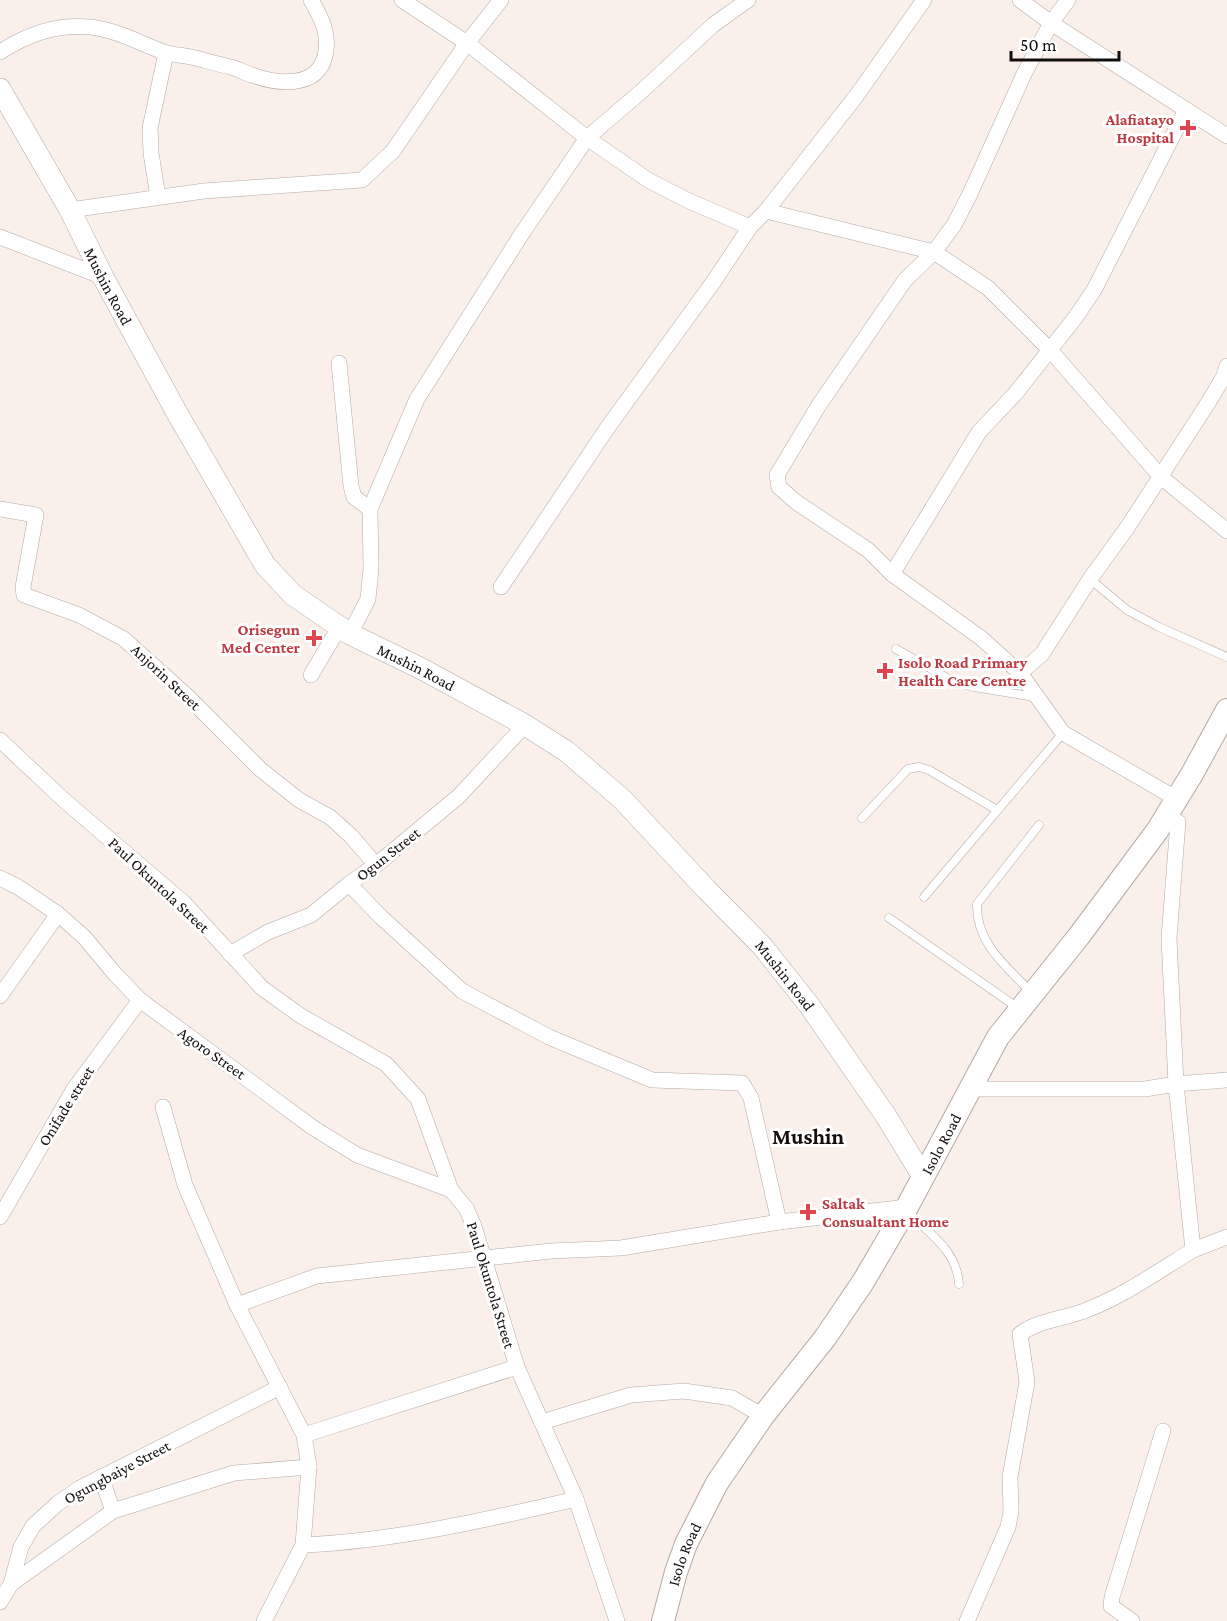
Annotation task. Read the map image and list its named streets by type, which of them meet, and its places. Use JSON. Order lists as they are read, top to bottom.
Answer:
{
  "streets": {
    "main road": ["Mushin Road", "Isolo Road"],
    "street": [
      "Anjorin Street",
      "Ogun Street",
      "Paul Okuntola Street",
      "Agoro Street",
      "Onifade street",
      "Ogungbaiye Street"
    ]
  },
  "crossings": [
    ["Mushin Road", "Ogun Street"],
    ["Mushin Road", "Isolo Road"],
    ["Anjorin Street", "Ogun Street"],
    ["Ogun Street", "Paul Okuntola Street"],
    ["Paul Okuntola Street", "Agoro Street"],
    ["Agoro Street", "Onifade street"]
  ],
  "districts": ["Mushin"],
  "places": {
    "health": [
      "Alafiatayo Hospital",
      "Orisegun Med Center",
      "Isolo Road Primary Health Care Centre",
      "Saltak Consualtant Home"
    ]
  },
  "scale_bar": "50 m"
}
